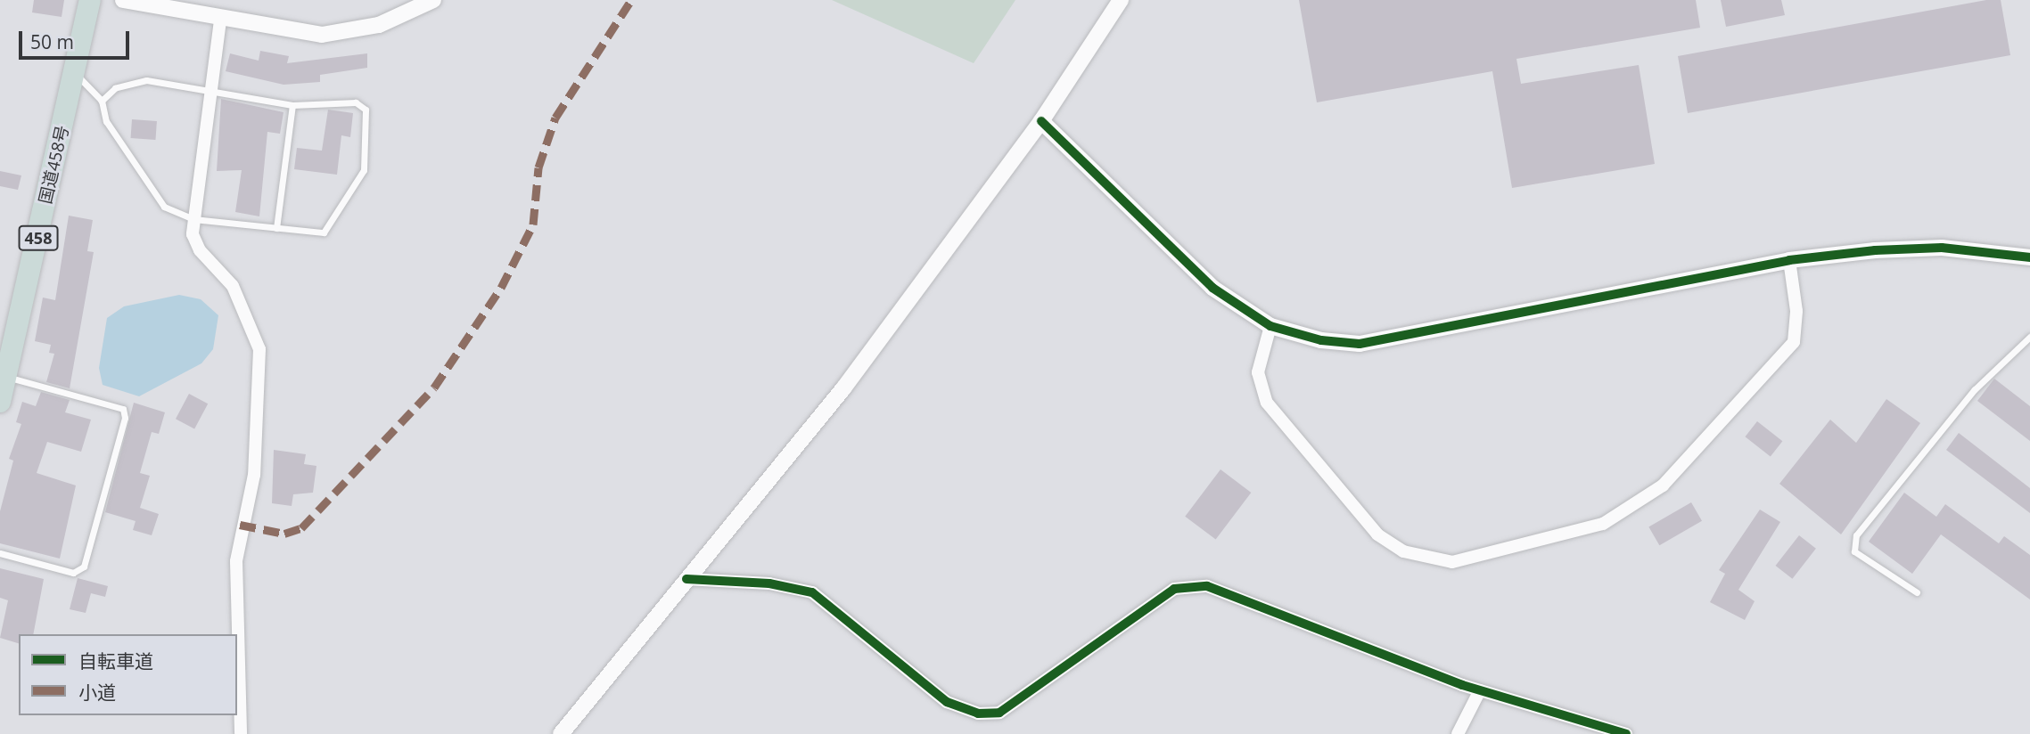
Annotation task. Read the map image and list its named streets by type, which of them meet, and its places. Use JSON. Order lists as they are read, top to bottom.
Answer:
{
  "streets": {
    "highway": ["国道458号", "458"]
  },
  "legend": ["自転車道", "小道"],
  "scale_bar": "50 m"
}
